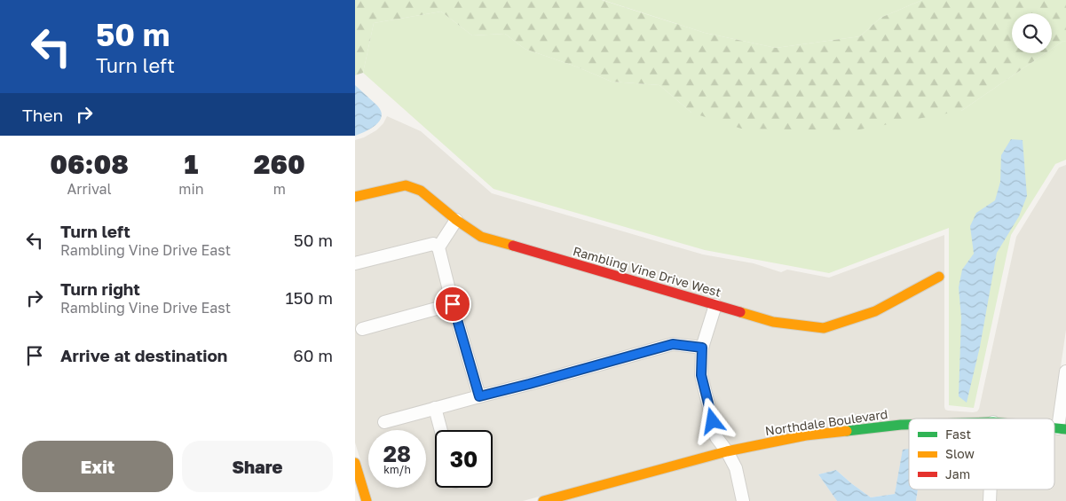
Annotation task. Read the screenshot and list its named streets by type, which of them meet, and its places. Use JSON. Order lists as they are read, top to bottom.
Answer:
{
  "streets": {
    "street": ["Rambling Vine Drive West", "Northdale Boulevard"]
  },
  "legend": ["Fast", "Slow", "Jam"],
  "page": {
    "turn": ["50 m", "Turn left"],
    "then": "Then",
    "eta": [
      "06:08",
      "Arrival",
      "1",
      "min",
      "260",
      "m"
    ],
    "list": [
      {
        "name": "Turn left",
        "note": "Rambling Vine Drive East",
        "value": "50 m"
      },
      {
        "name": "Turn right",
        "note": "Rambling Vine Drive East",
        "value": "150 m"
      },
      {
        "name": "Arrive at destination",
        "value": "60 m"
      }
    ],
    "speed": "28 km/h",
    "limit": "30",
    "buttons": ["Exit", "Share"]
  }
}
